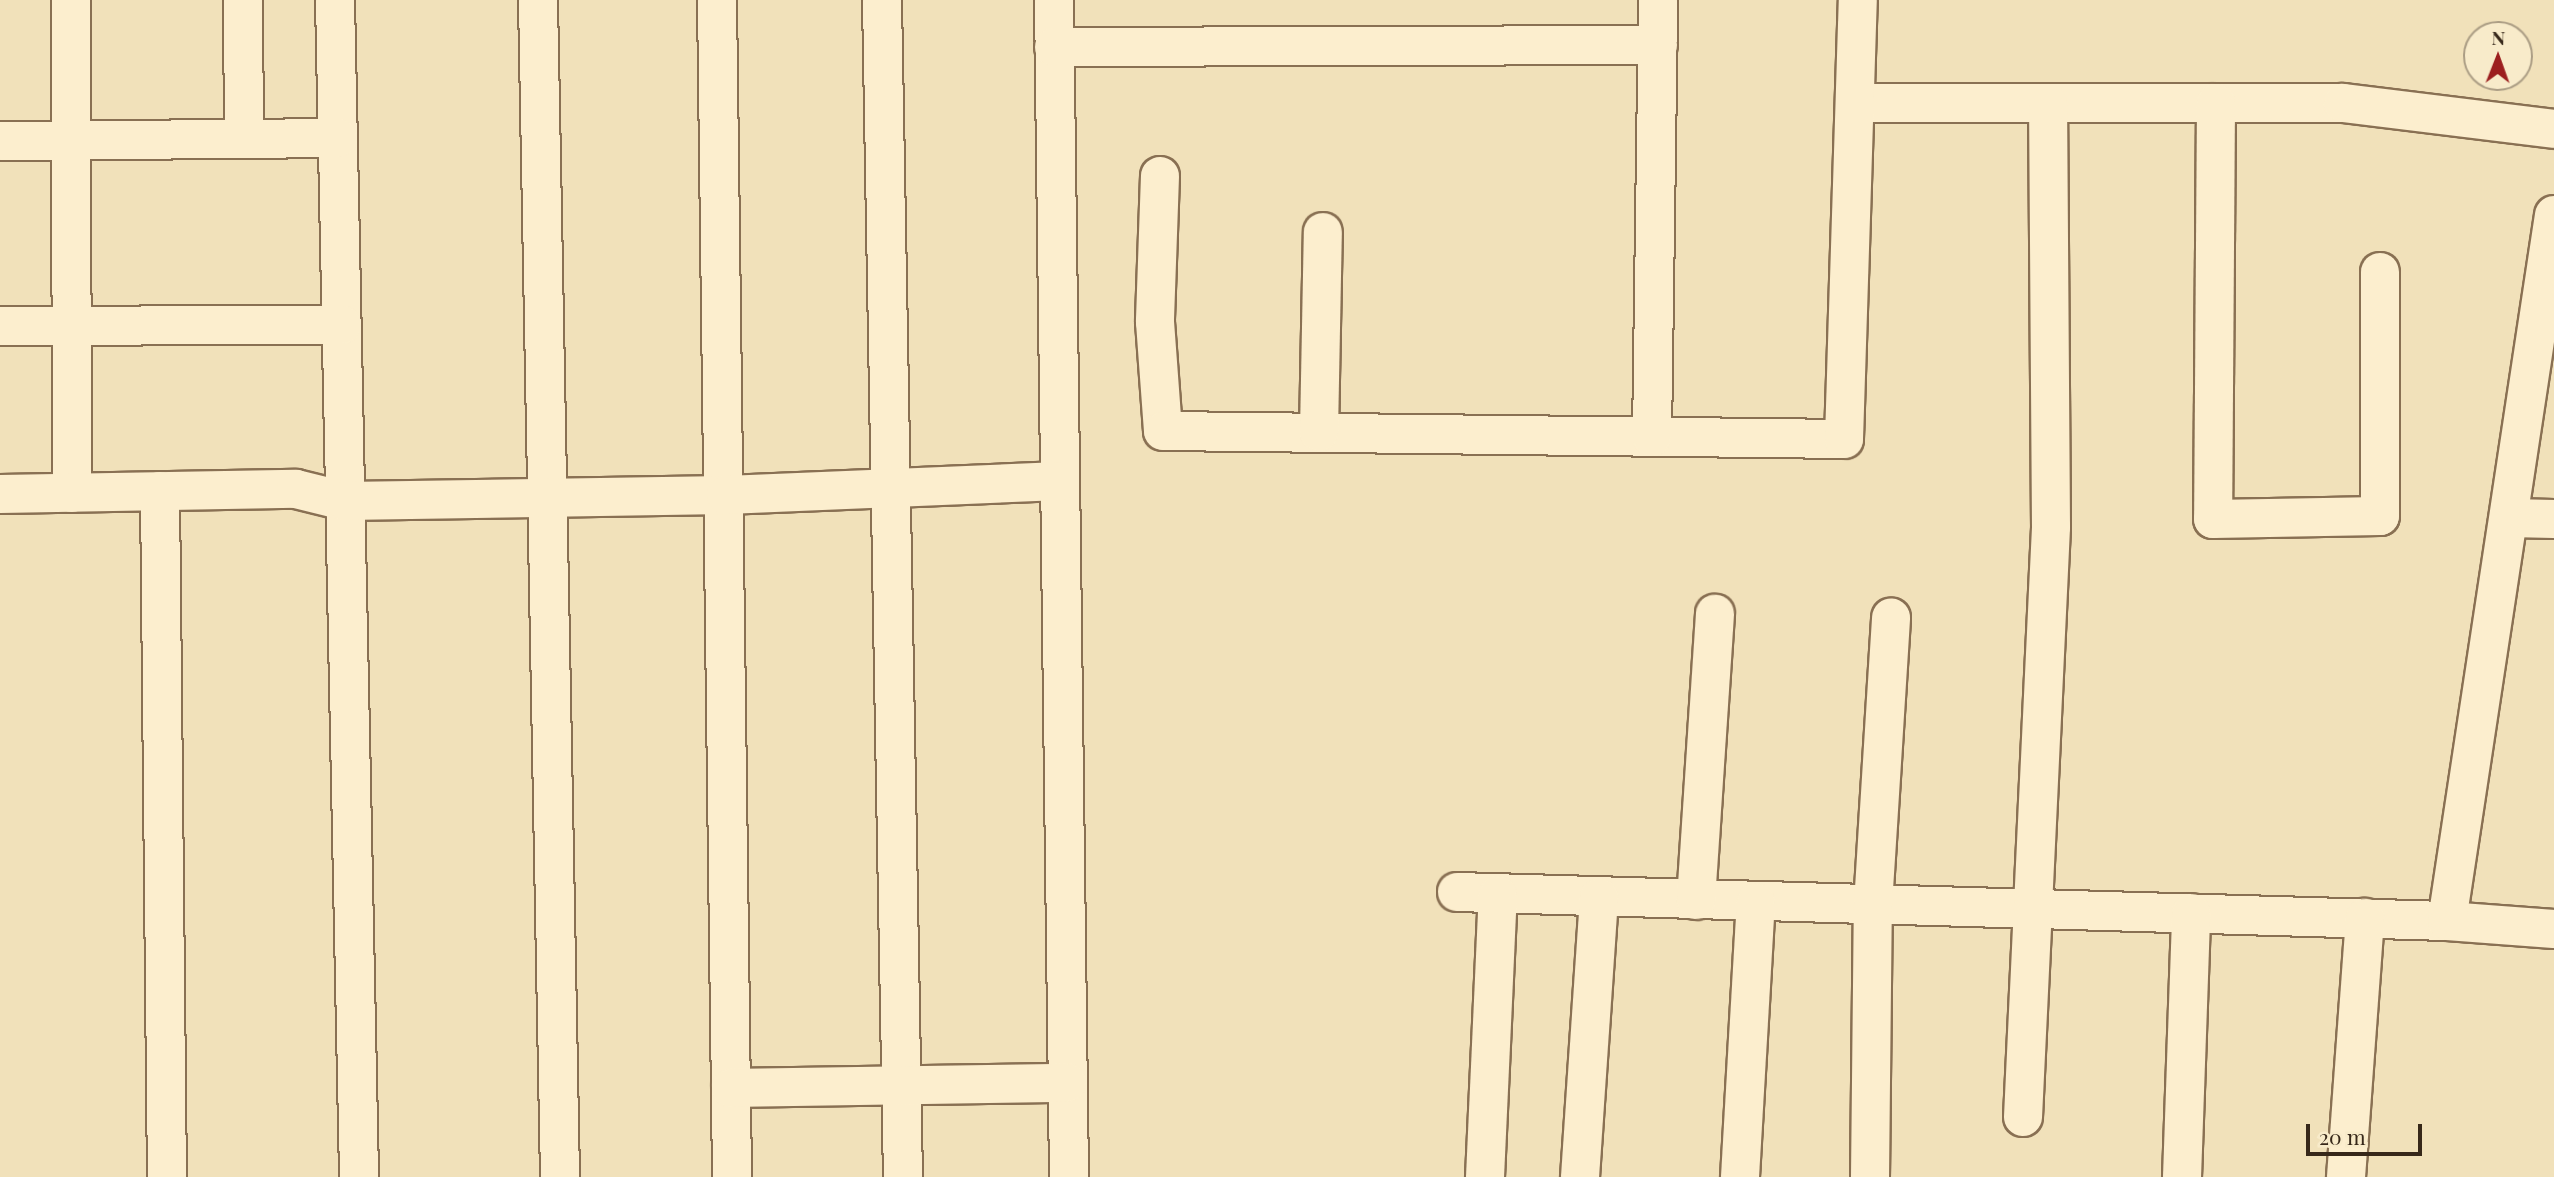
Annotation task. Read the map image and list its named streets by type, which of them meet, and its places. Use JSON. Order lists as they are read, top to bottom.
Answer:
{
  "scale_bar": "20 m",
  "north": "top"
}
